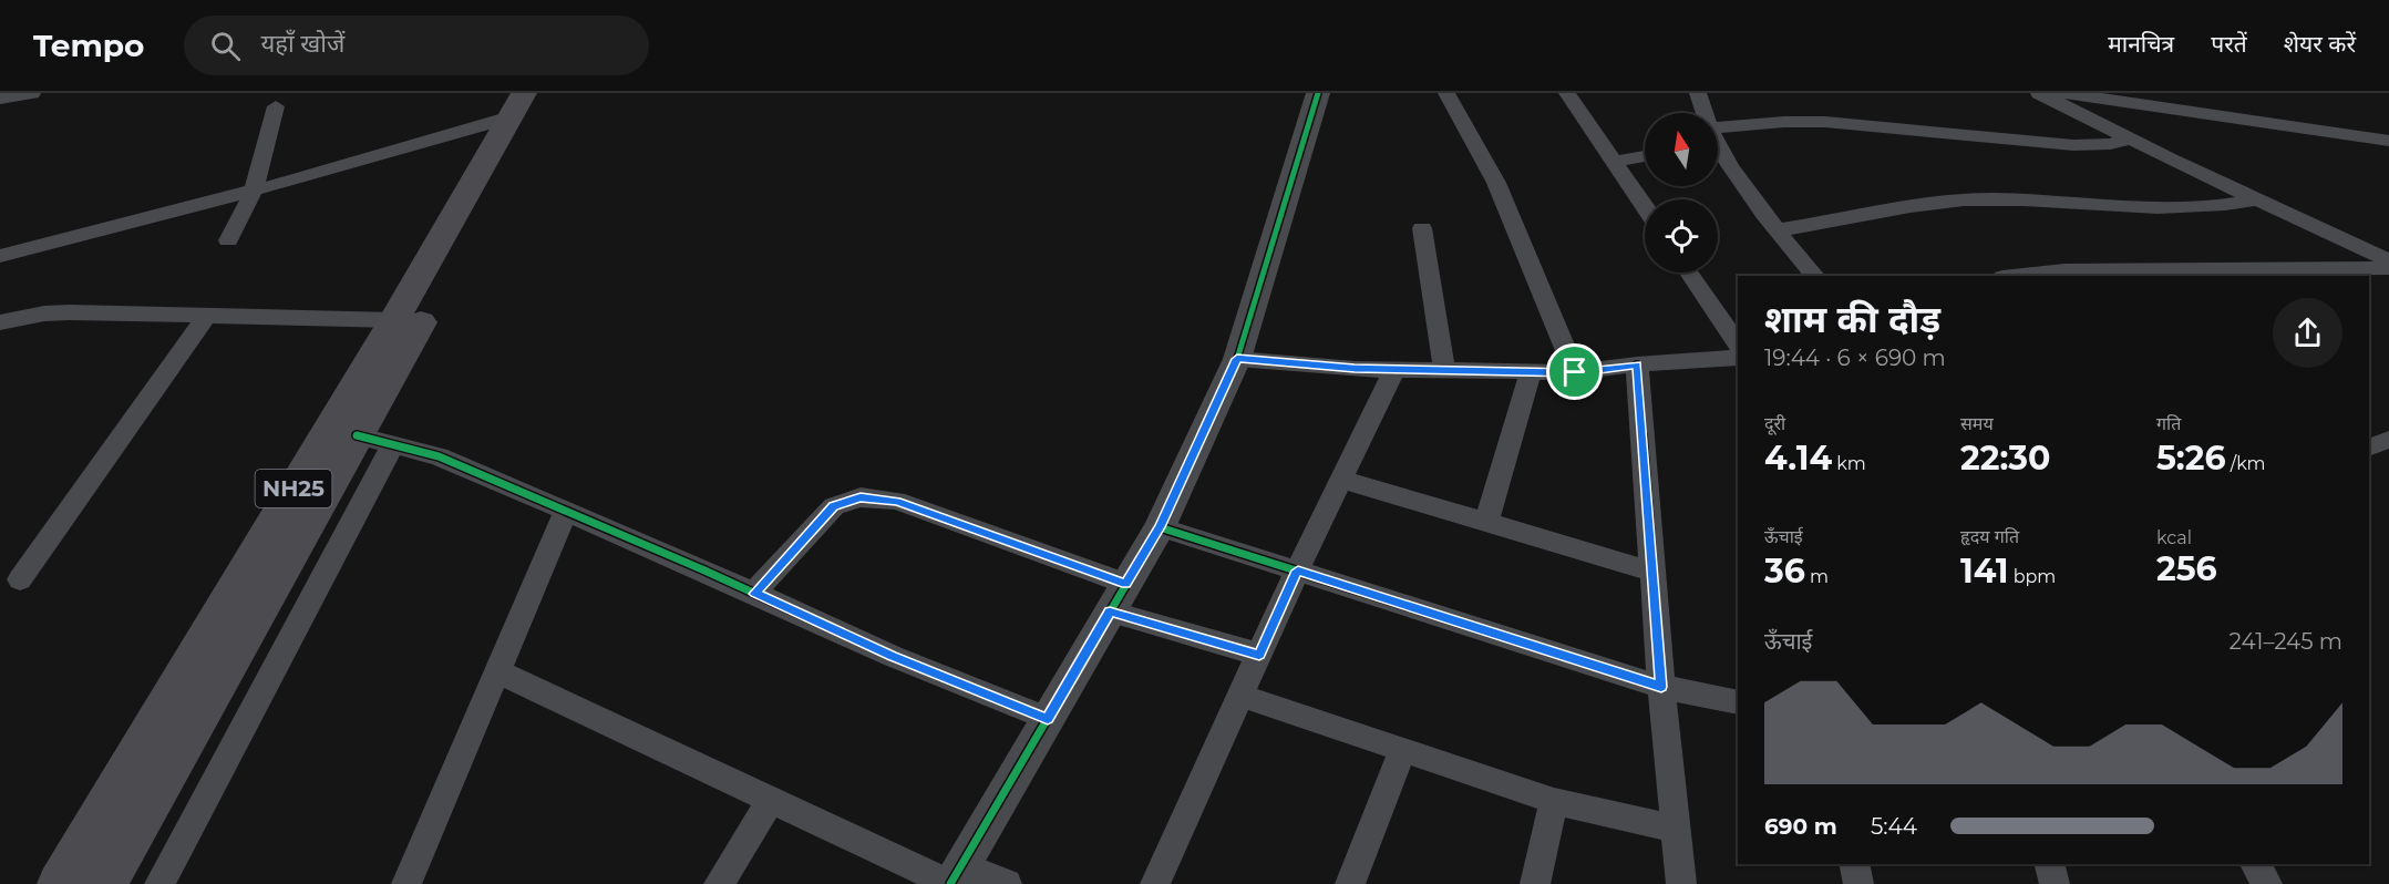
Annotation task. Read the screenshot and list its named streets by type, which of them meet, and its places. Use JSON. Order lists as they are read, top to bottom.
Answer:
{
  "streets": {
    "highway": ["NH25"]
  },
  "north": "top",
  "page": {
    "header": "Tempo",
    "search": "यहाँ खोजें",
    "nav": ["मानचित्र", "परतें", "शेयर करें"],
    "heading": ["शाम की दौड़", "19:44 · 6 × 690 m"],
    "stats": [
      ["दूरी", "4.14 km"],
      ["समय", "22:30"],
      ["गति", "5:26 /km"],
      ["ऊँचाई", "36 m"],
      ["हृदय गति", "141 bpm"],
      ["kcal", "256"]
    ],
    "chart": ["ऊँचाई", "241–245 m"],
    "list": [
      {
        "name": "690 m",
        "note": "5:44"
      }
    ]
  }
}
